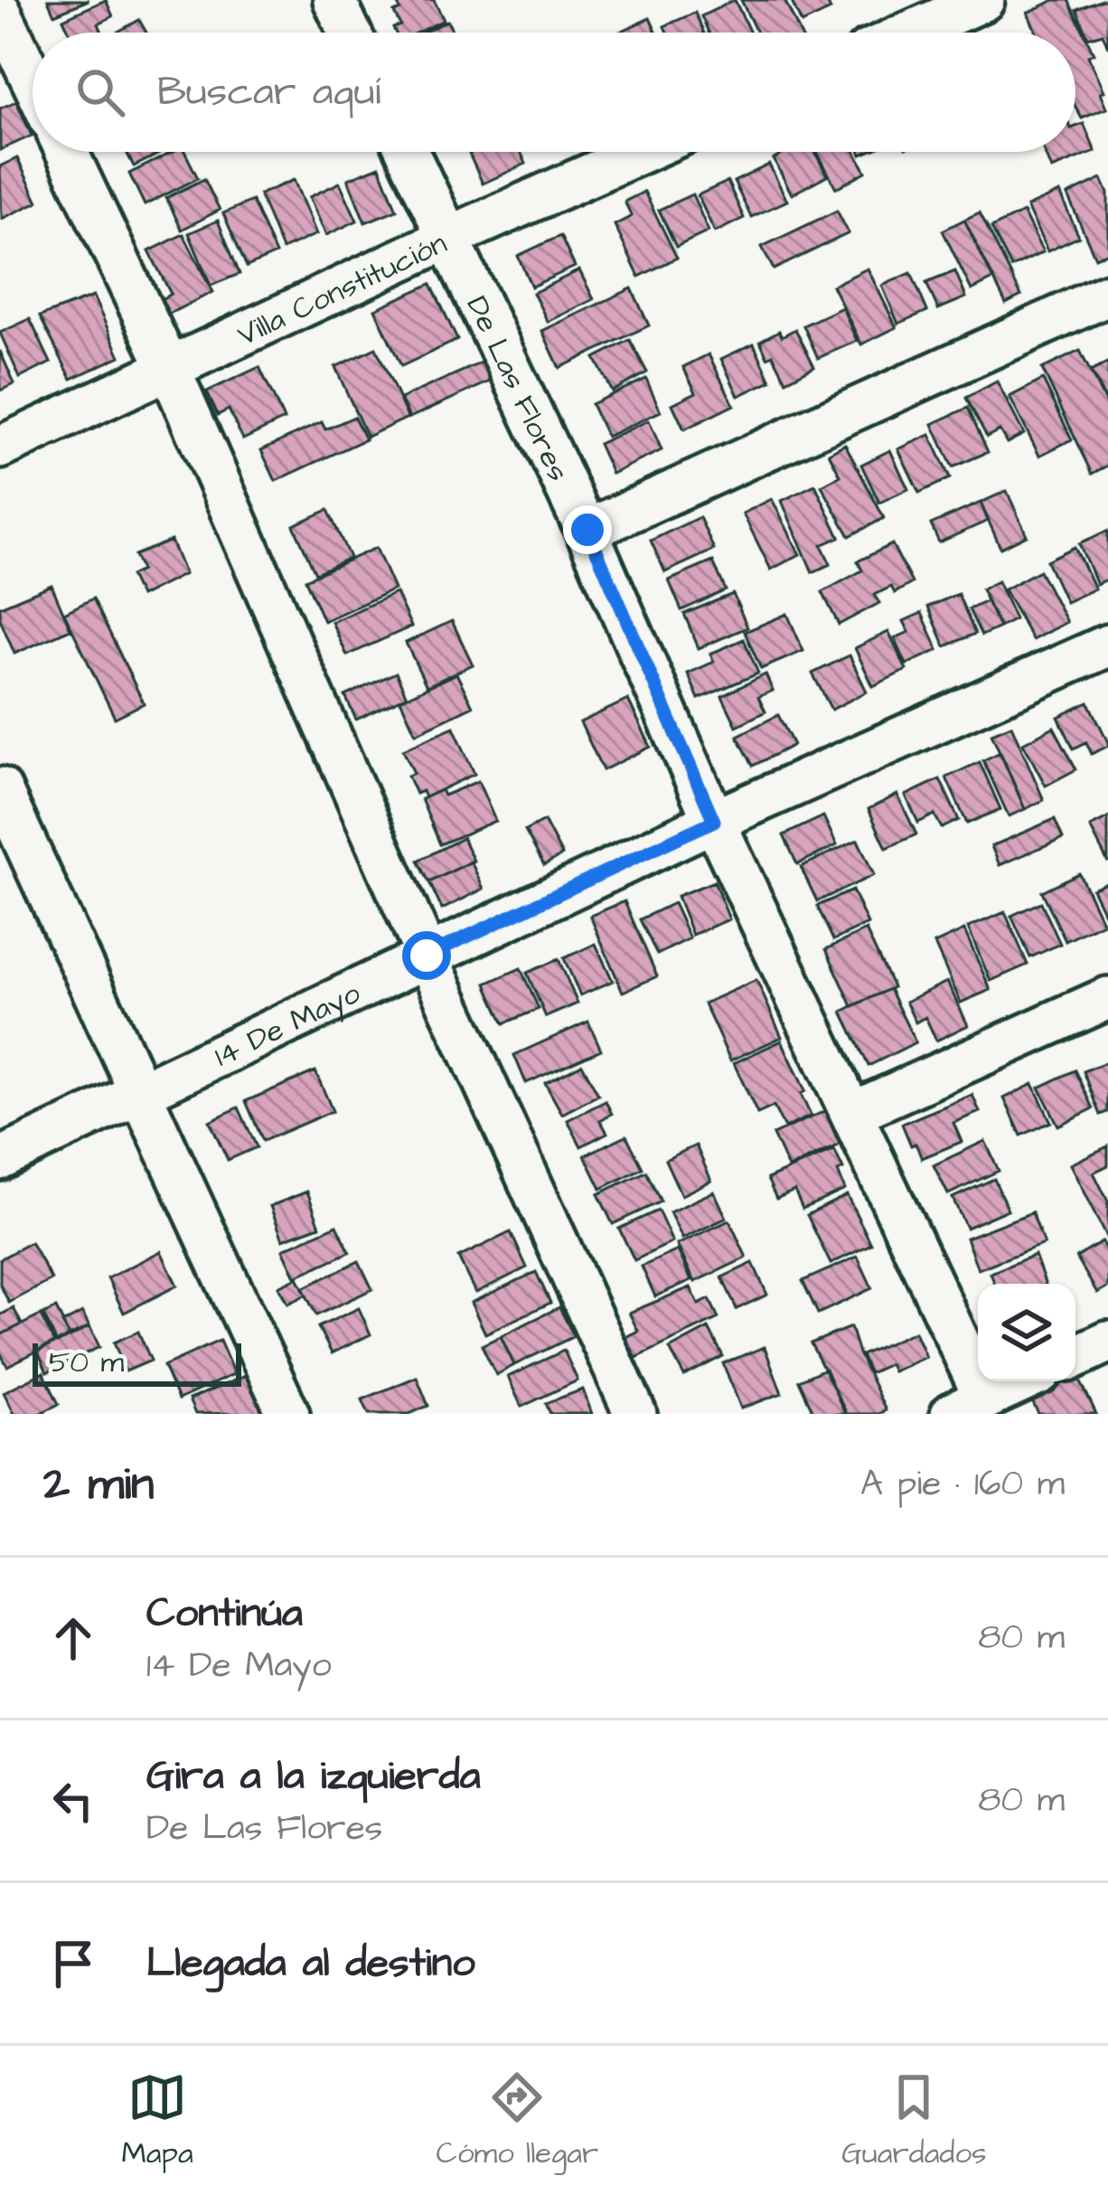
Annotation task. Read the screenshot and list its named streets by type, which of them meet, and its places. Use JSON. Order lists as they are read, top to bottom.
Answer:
{
  "streets": {
    "street": ["Villa Constitución", "De Las Flores", "14 De Mayo"]
  },
  "crossings": [
    ["Villa Constitución", "De Las Flores"],
    ["De Las Flores", "14 De Mayo"]
  ],
  "scale_bar": "50 m",
  "page": {
    "search": "Buscar aquí",
    "scale": "50 m",
    "heading": ["2 min", "A pie · 160 m"],
    "list": [
      ["Continúa", "14 De Mayo", "80 m"],
      ["Gira a la izquierda", "De Las Flores", "80 m"],
      "Llegada al destino"
    ],
    "nav": ["Mapa", "Cómo llegar", "Guardados"]
  }
}
